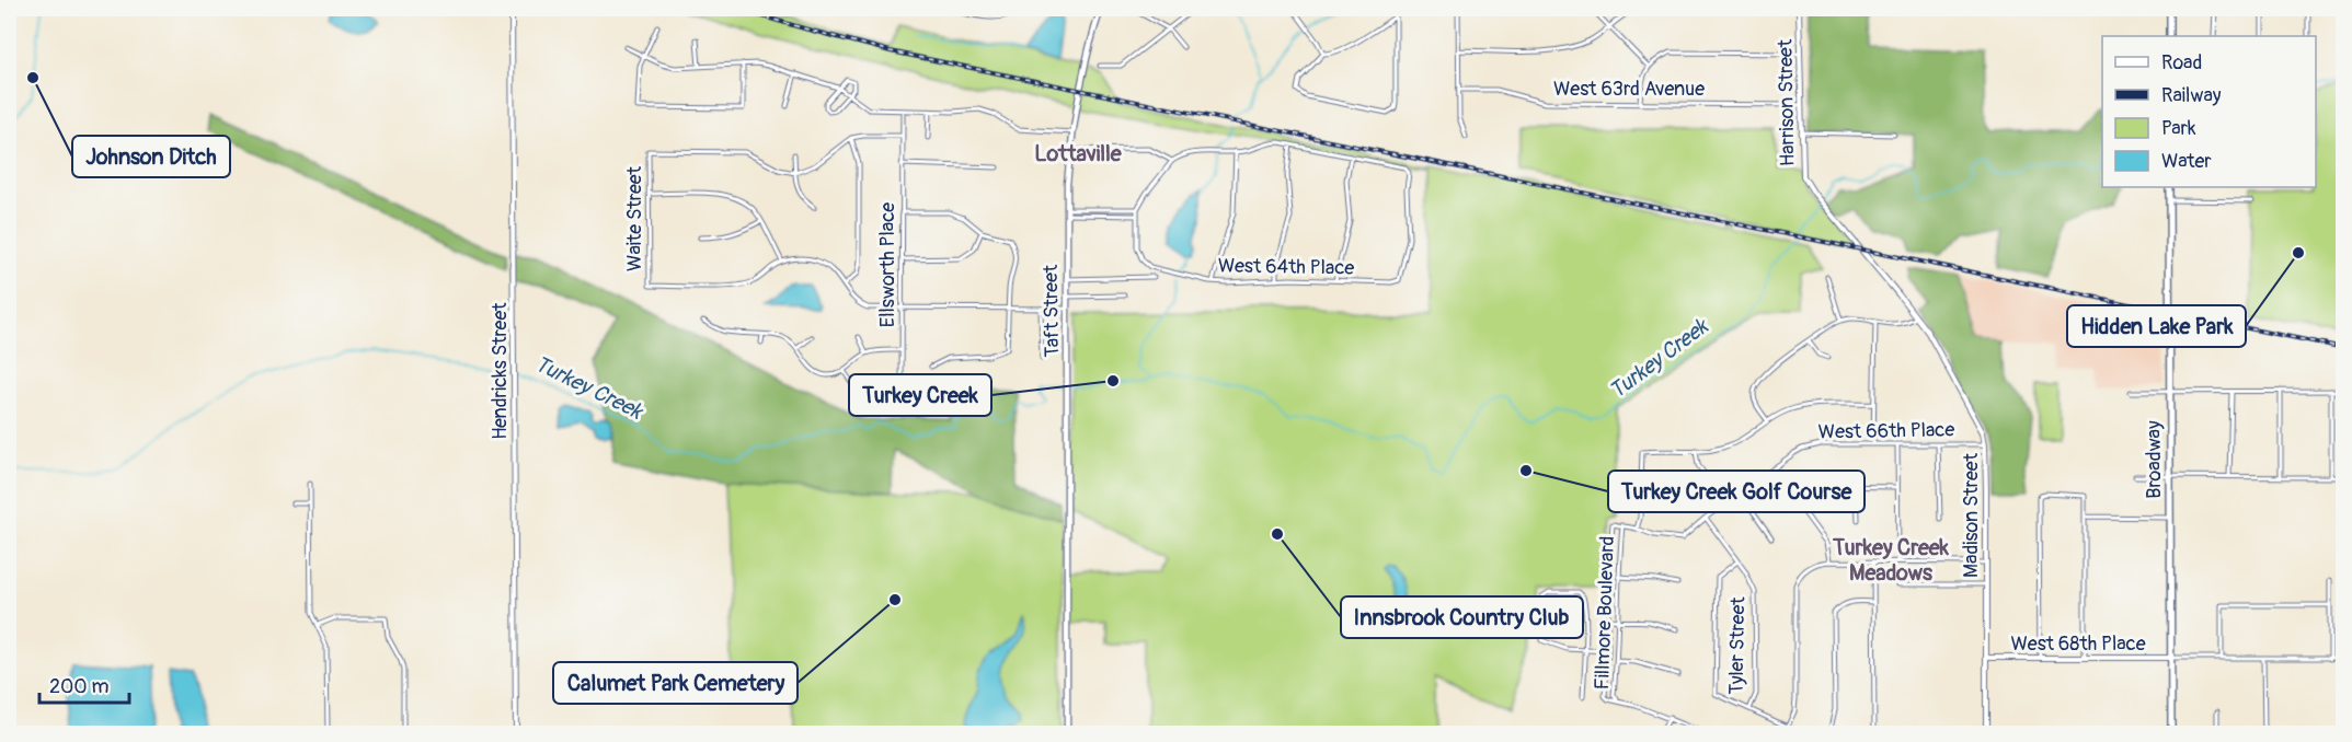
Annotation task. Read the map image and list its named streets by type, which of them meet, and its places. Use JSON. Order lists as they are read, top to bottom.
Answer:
{
  "streets": {
    "main road": ["Taft Street", "Broadway"],
    "street": [
      "West 63rd Avenue",
      "Harrison Street",
      "Waite Street",
      "Ellsworth Place",
      "West 64th Place",
      "Hendricks Street",
      "West 66th Place",
      "Madison Street",
      "Fillmore Boulevard",
      "West 68th Place",
      "Tyler Street"
    ]
  },
  "crossings": [
    ["West 63rd Avenue", "Harrison Street"],
    ["Harrison Street", "Madison Street"],
    ["West 66th Place", "Madison Street"],
    ["West 66th Place", "Fillmore Boulevard"],
    ["West 66th Place", "Tyler Street"],
    ["Broadway", "West 68th Place"],
    ["Madison Street", "West 68th Place"]
  ],
  "districts": ["Lottaville", "Turkey Creek Meadows"],
  "water": ["Turkey Creek"],
  "places": [
    "Johnson Ditch",
    "Hidden Lake Park",
    "Turkey Creek",
    "Turkey Creek Golf Course",
    "Innsbrook Country Club",
    "Calumet Park Cemetery"
  ],
  "legend": [
    "Road",
    "Railway",
    "Park",
    "Water"
  ],
  "scale_bar": "200 m"
}
